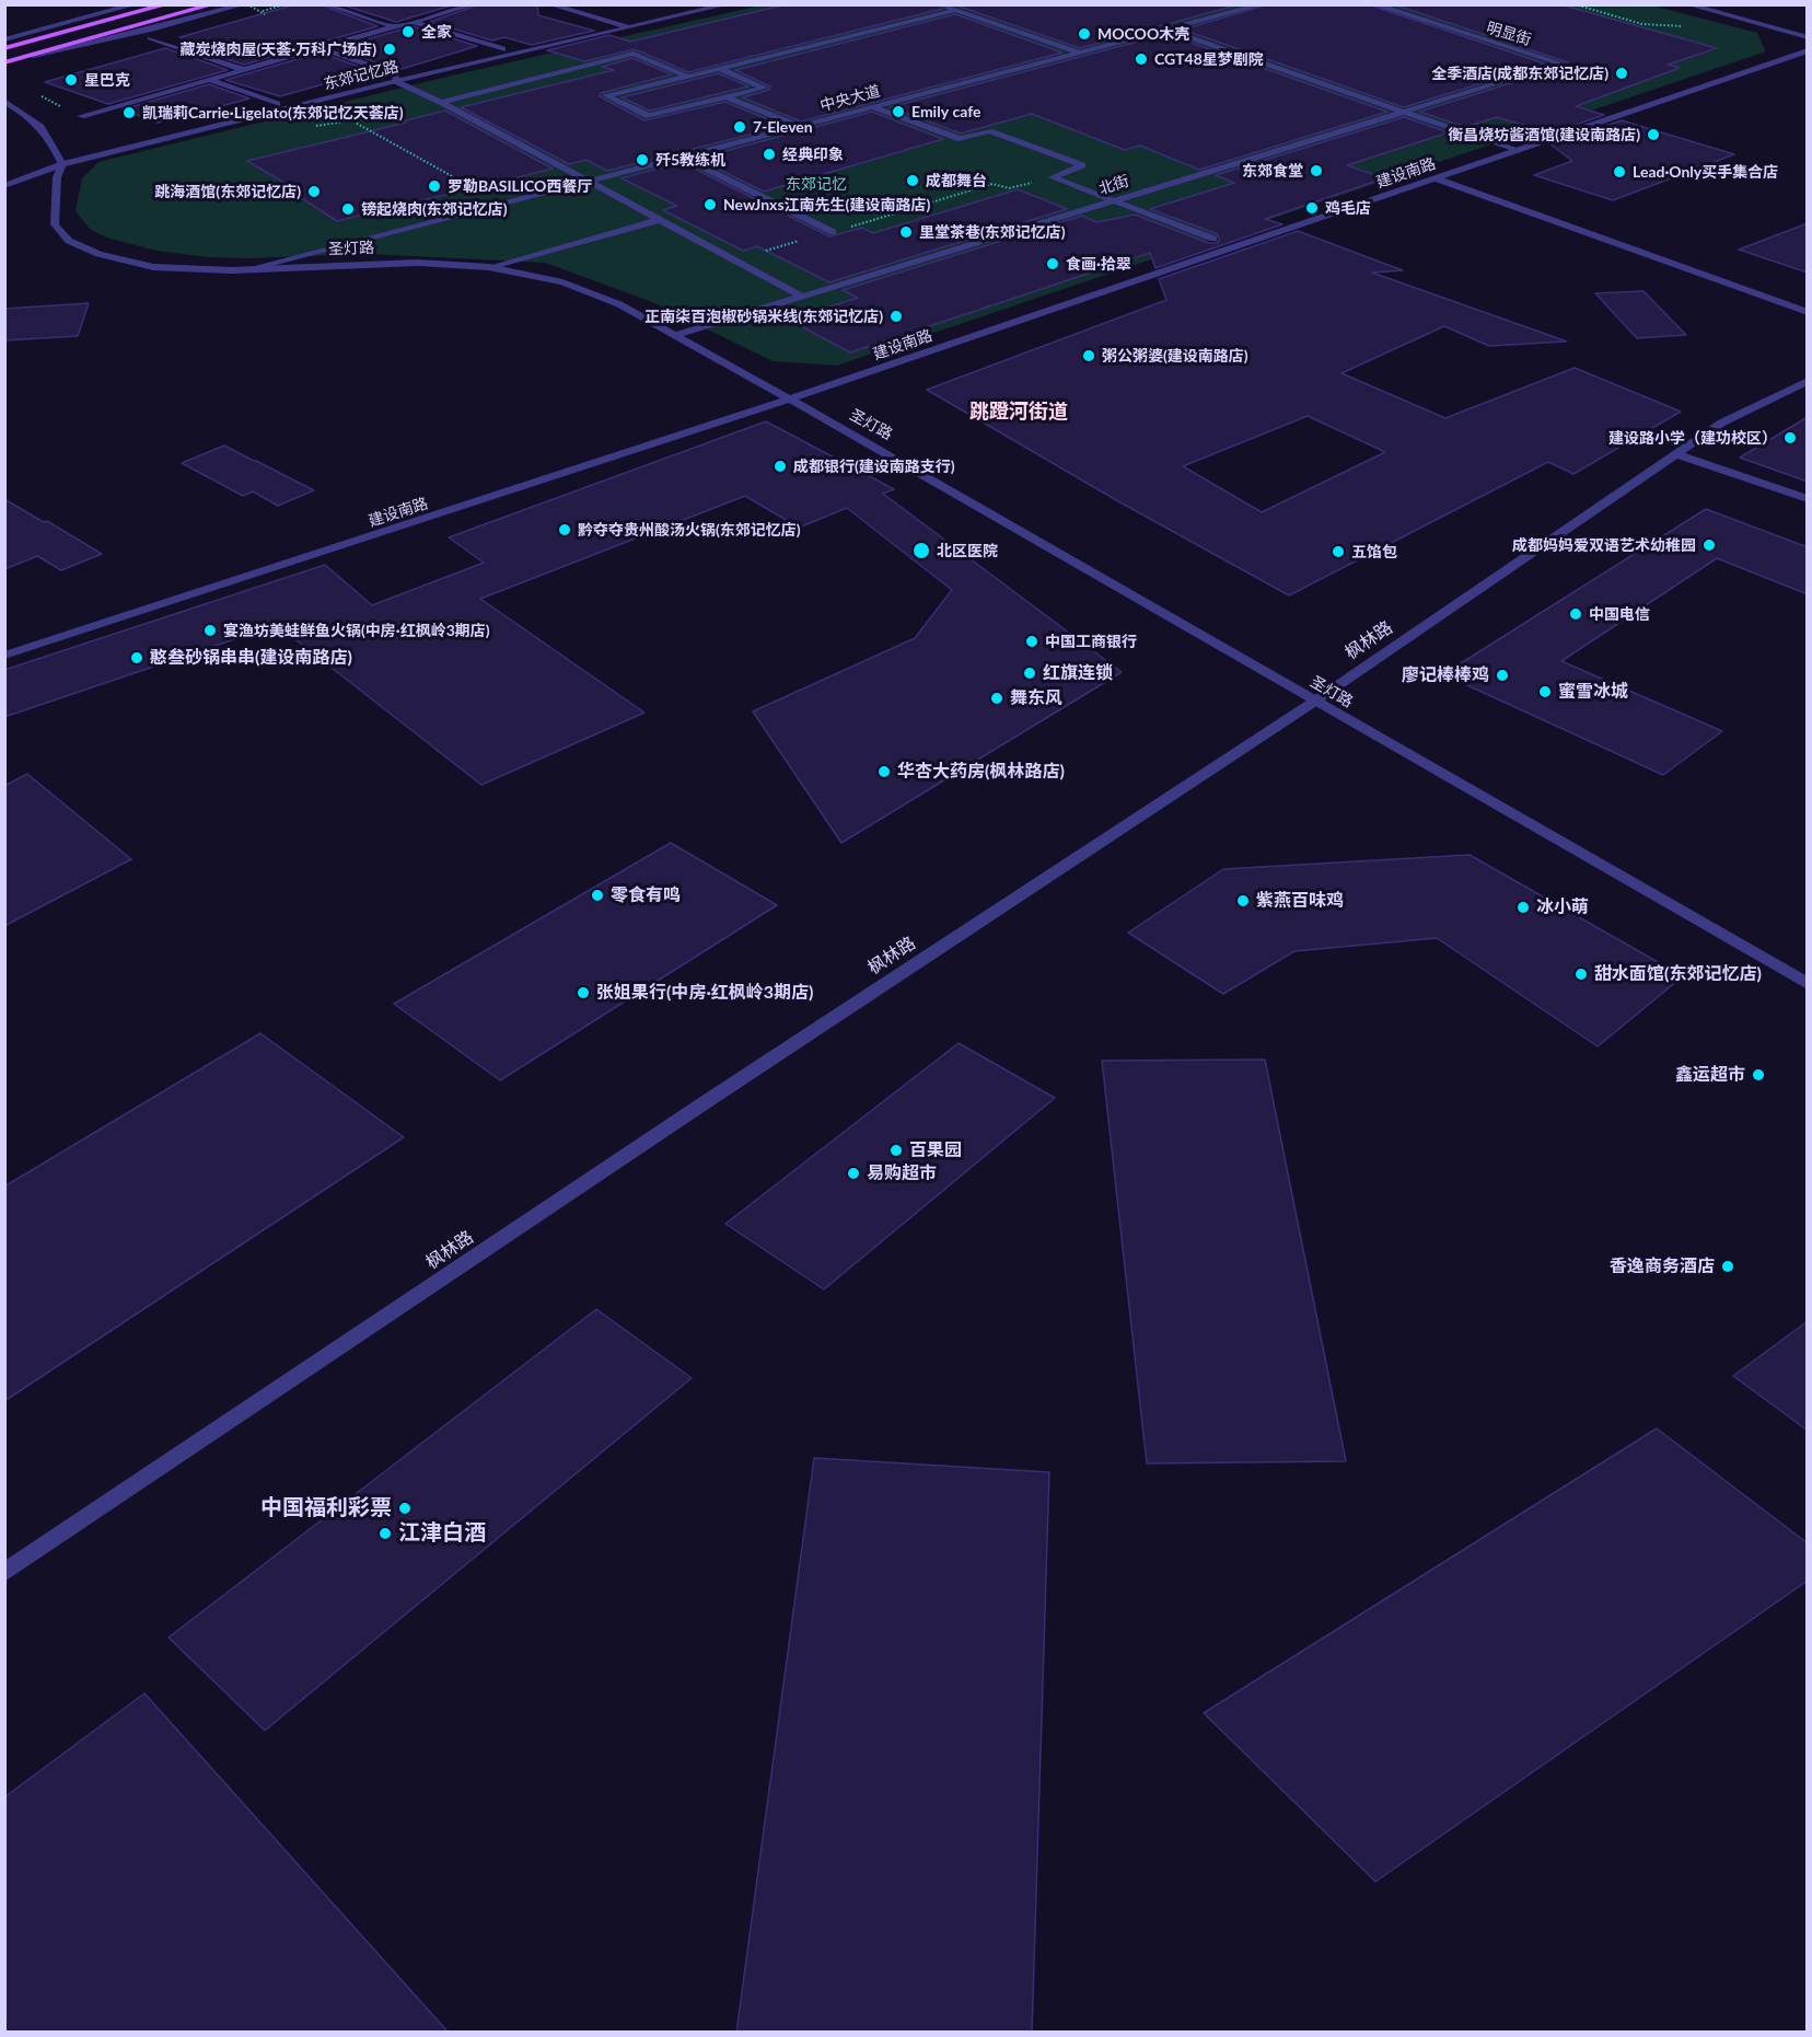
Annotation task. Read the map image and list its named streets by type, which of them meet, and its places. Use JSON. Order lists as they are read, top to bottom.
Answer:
{
  "streets": {
    "street": [
      "明显街",
      "东郊记忆路",
      "中央大道",
      "建设南路",
      "北街",
      "圣灯路",
      "枫林路"
    ]
  },
  "crossings": [
    ["明显街", "北街"],
    ["东郊记忆路", "圣灯路"],
    ["中央大道", "圣灯路"],
    ["建设南路", "圣灯路"],
    ["北街", "圣灯路"],
    ["圣灯路", "枫林路"]
  ],
  "districts": ["跳蹬河街道"],
  "parks": ["东郊记忆"],
  "places": [
    "全家",
    "MOCOO木壳",
    "藏炭烧肉屋(天荟·万科广场店)",
    "CGT48星梦剧院",
    "全季酒店(成都东郊记忆店)",
    "星巴克",
    "Emily cafe",
    "凯瑞莉Carrie·Ligelato(东郊记忆天荟店)",
    "7-Eleven",
    "衡昌烧坊酱酒馆(建设南路店)",
    "经典印象",
    "歼5教练机",
    "东郊食堂",
    "Lead·Only买手集合店",
    "成都舞台",
    "罗勒BASILICO西餐厅",
    "跳海酒馆(东郊记忆店)",
    "NewJnxs江南先生(建设南路店)",
    "鸡毛店",
    "镑起烧肉(东郊记忆店)",
    "里堂茶巷(东郊记忆店)",
    "食画·拾翠",
    "正南柒百泡椒砂锅米线(东郊记忆店)",
    "粥公粥婆(建设南路店)",
    "建设路小学（建功校区）",
    "成都银行(建设南路支行)",
    "黔夺夺贵州酸汤火锅(东郊记忆店)",
    "成都妈妈爱双语艺术幼稚园",
    "北区医院",
    "五馅包",
    "中国电信",
    "宴渔坊美蛙鲜鱼火锅(中房·红枫岭3期店)",
    "中国工商银行",
    "憨叁砂锅串串(建设南路店)",
    "红旗连锁",
    "廖记棒棒鸡",
    "蜜雪冰城",
    "舞东风",
    "华杏大药房(枫林路店)",
    "零食有鸣",
    "紫燕百味鸡",
    "冰小萌",
    "甜水面馆(东郊记忆店)",
    "张姐果行(中房·红枫岭3期店)",
    "鑫运超市",
    "百果园",
    "易购超市",
    "香逸商务酒店",
    "中国福利彩票",
    "江津白酒"
  ]
}
